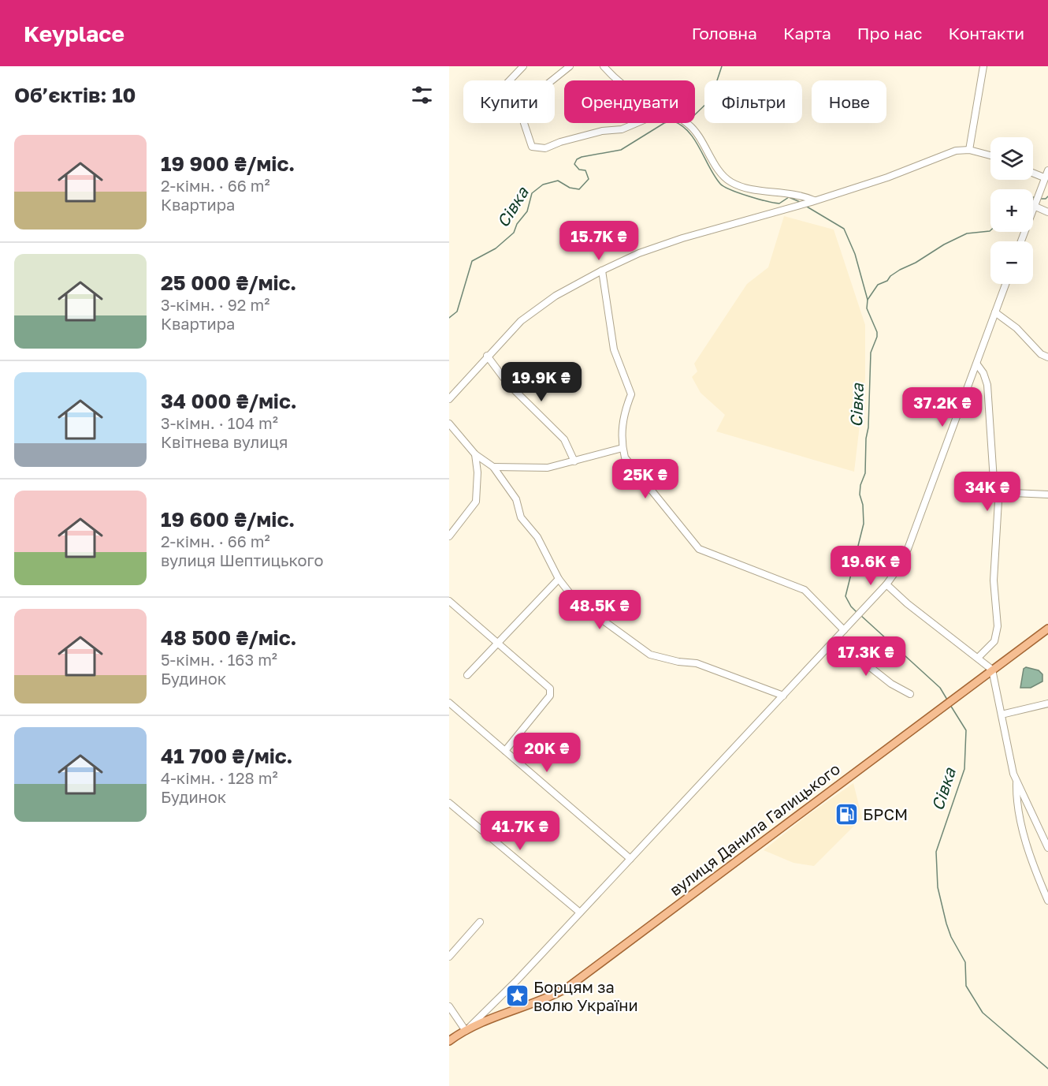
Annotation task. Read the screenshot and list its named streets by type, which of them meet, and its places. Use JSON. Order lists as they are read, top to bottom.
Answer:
{
  "streets": {
    "main road": ["вулиця Данила Галицького"]
  },
  "water": ["Сівка"],
  "places": {
    "fuel station": ["БРСМ"],
    "place": ["Борцям за волю України"]
  },
  "page": {
    "header": "Keyplace",
    "nav": [
      "Головна",
      "Карта",
      "Про нас",
      "Контакти"
    ],
    "heading": "Об’єктів: 10",
    "chip": [
      "Купити",
      "Орендувати",
      "Фільтри",
      "Нове"
    ],
    "list": [
      {
        "name": "19 900 ₴/міс.",
        "note": "2-кімн. · 66 m² · Квартира"
      },
      {
        "name": "25 000 ₴/міс.",
        "note": "3-кімн. · 92 m² · Квартира"
      },
      {
        "name": "34 000 ₴/міс.",
        "note": "3-кімн. · 104 m² · Квітнева вулиця"
      },
      {
        "name": "19 600 ₴/міс.",
        "note": "2-кімн. · 66 m² · вулиця Шептицького"
      },
      {
        "name": "48 500 ₴/міс.",
        "note": "5-кімн. · 163 m² · Будинок"
      },
      {
        "name": "41 700 ₴/міс.",
        "note": "4-кімн. · 128 m² · Будинок"
      }
    ],
    "map_buttons": ["+", "−"],
    "price": [
      "15.7K ₴",
      "19.9K ₴",
      "37.2K ₴",
      "25K ₴",
      "34K ₴",
      "19.6K ₴",
      "48.5K ₴",
      "17.3K ₴",
      "20K ₴",
      "41.7K ₴"
    ]
  }
}
